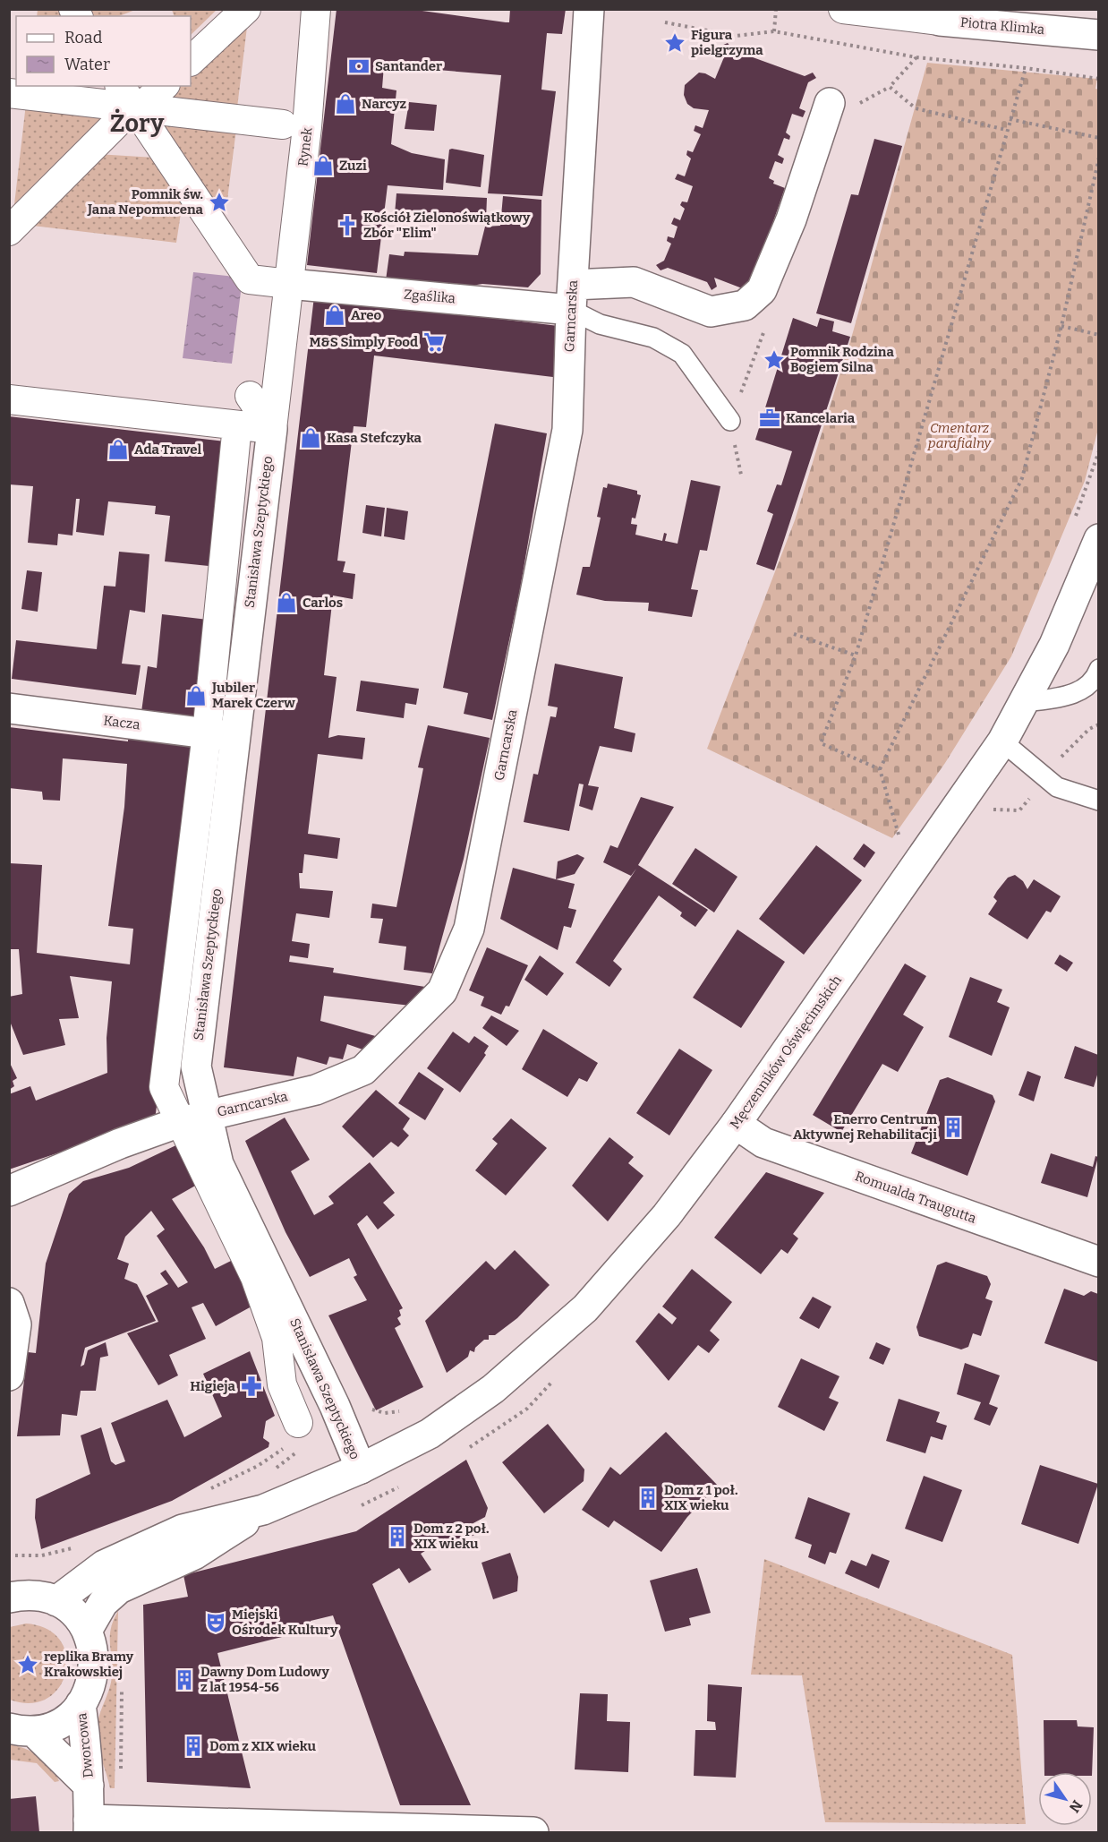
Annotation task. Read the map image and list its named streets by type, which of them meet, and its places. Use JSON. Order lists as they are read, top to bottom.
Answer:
{
  "streets": {
    "street": [
      "Piotra Klimka",
      "Rynek",
      "Zgaślika",
      "Garncarska",
      "Stanisława Szeptyckiego",
      "Kacza",
      "Męczenników Oświęcimskich",
      "Romualda Traugutta",
      "Dworcowa"
    ]
  },
  "crossings": [
    ["Rynek", "Zgaślika"],
    ["Rynek", "Stanisława Szeptyckiego"],
    ["Zgaślika", "Garncarska"],
    ["Garncarska", "Stanisława Szeptyckiego"],
    ["Stanisława Szeptyckiego", "Kacza"],
    ["Stanisława Szeptyckiego", "Męczenników Oświęcimskich"],
    ["Męczenników Oświęcimskich", "Romualda Traugutta"]
  ],
  "districts": ["Żory"],
  "parks": ["Cmentarz parafialny"],
  "places": {
    "place": [
      "Figura pielgrzyma",
      "Pomnik św. Jana Nepomucena",
      "Pomnik Rodzina Bogiem Silna",
      "replika Bramy Krakowskiej"
    ],
    "bank": ["Santander"],
    "shop": [
      "Narcyz",
      "Zuzi",
      "Areo",
      "Kasa Stefczyka",
      "Ada Travel",
      "Carlos",
      "Jubiler Marek Czerw"
    ],
    "church": ["Kościół Zielonoświątkowy Zbór \"Elim\""],
    "supermarket": ["M&S Simply Food"],
    "office": ["Kancelaria"],
    "building": [
      "Enerro Centrum Aktywnej Rehabilitacji",
      "Dom z 1 poł. XIX wieku",
      "Dom z 2 poł. XIX wieku",
      "Dawny Dom Ludowy z lat 1954-56",
      "Dom z XIX wieku"
    ],
    "pharmacy": ["Higieja"],
    "theatre": ["Miejski Ośrodek Kultury"]
  },
  "legend": ["Road", "Water"],
  "north": "bottom right"
}
